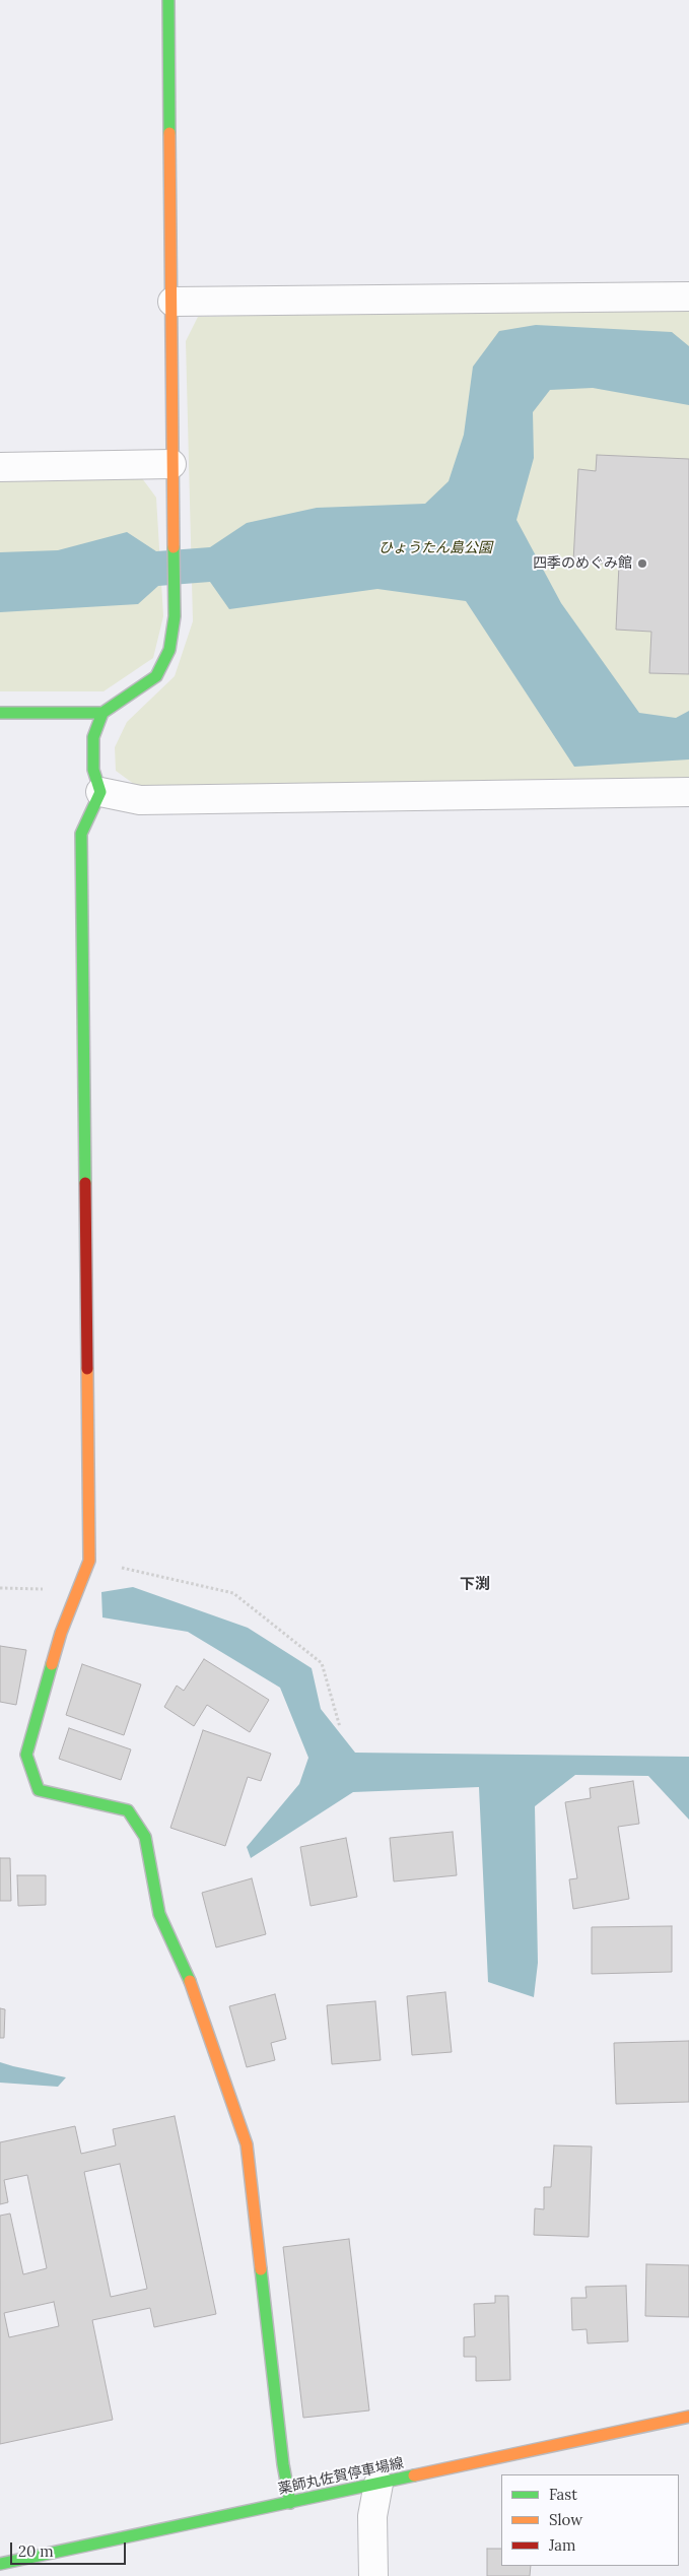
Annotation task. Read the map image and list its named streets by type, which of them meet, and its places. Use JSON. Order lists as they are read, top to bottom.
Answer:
{
  "streets": {
    "street": ["薬師丸佐賀停車場線"]
  },
  "districts": ["下渕"],
  "parks": ["ひょうたん島公園"],
  "places": ["四季のめぐみ館"],
  "legend": ["Fast", "Slow", "Jam"],
  "scale_bar": "20 m"
}
